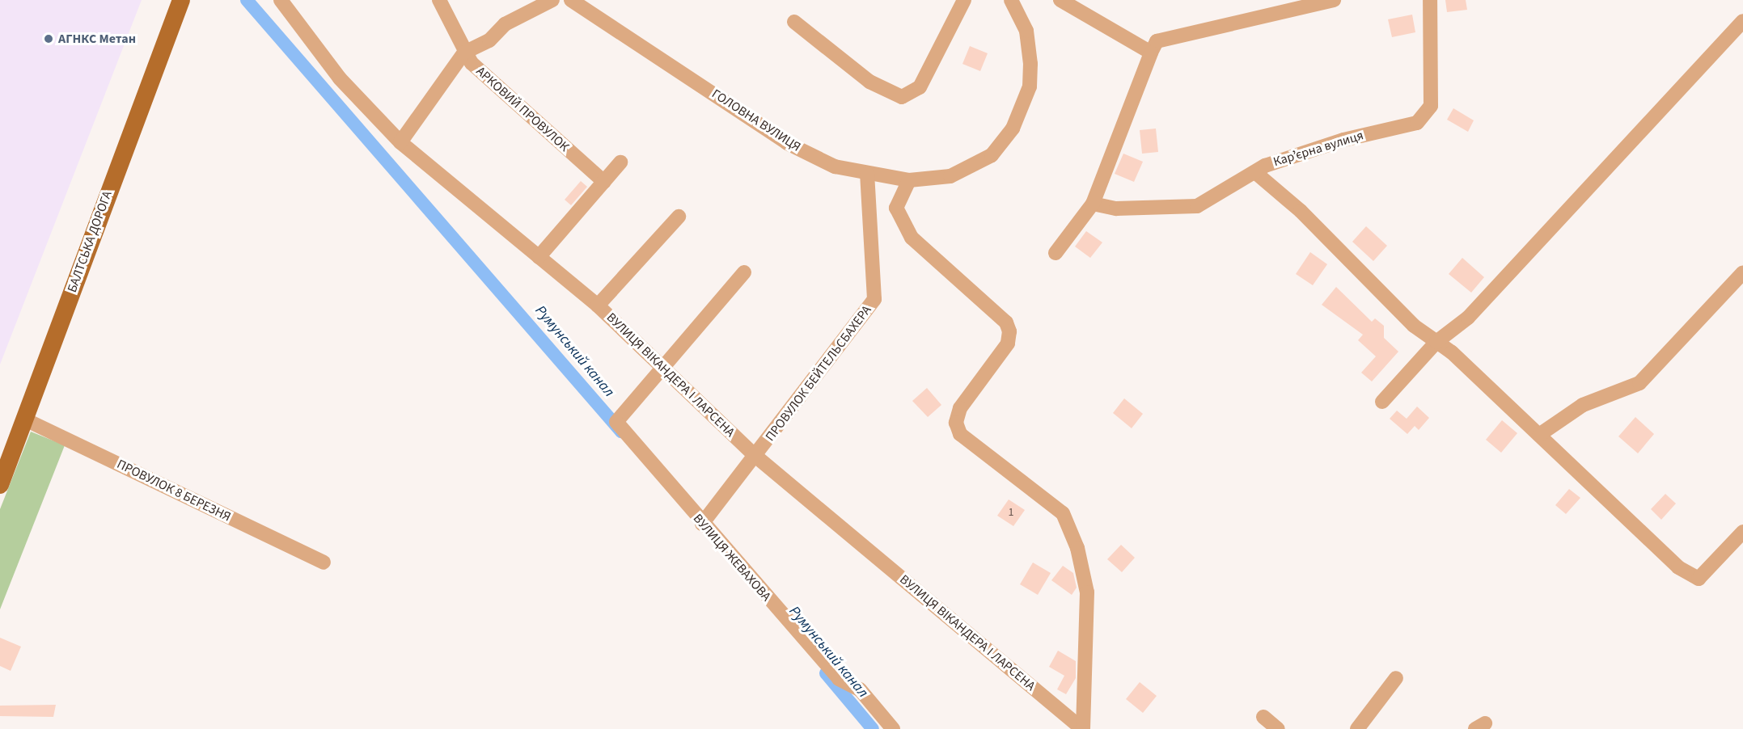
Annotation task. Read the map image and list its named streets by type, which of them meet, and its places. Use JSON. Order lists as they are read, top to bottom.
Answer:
{
  "streets": {
    "main road": ["БАЛТСЬКА ДОРОГА"],
    "street": [
      "АРКОВИЙ ПРОВУЛОК",
      "ГОЛОВНА ВУЛИЦЯ",
      "Карʼєрна вулиця",
      "ПРОВУЛОК БЕЙТЕЛЬСБАХЕРА",
      "ВУЛИЦЯ ВІКАНДЕРА І ЛАРСЕНА",
      "ПРОВУЛОК 8 БЕРЕЗНЯ",
      "ВУЛИЦЯ ЖЕВАХОВА"
    ]
  },
  "crossings": [
    ["ГОЛОВНА ВУЛИЦЯ", "ПРОВУЛОК БЕЙТЕЛЬСБАХЕРА"],
    ["БАЛТСЬКА ДОРОГА", "ПРОВУЛОК 8 БЕРЕЗНЯ"],
    ["ПРОВУЛОК БЕЙТЕЛЬСБАХЕРА", "ВУЛИЦЯ ВІКАНДЕРА І ЛАРСЕНА"],
    ["ПРОВУЛОК БЕЙТЕЛЬСБАХЕРА", "ВУЛИЦЯ ЖЕВАХОВА"],
    ["ВУЛИЦЯ ВІКАНДЕРА І ЛАРСЕНА", "ВУЛИЦЯ ЖЕВАХОВА"]
  ],
  "water": ["Румунський канал"],
  "places": ["АГНКС Метан"],
  "house_numbers": ["1"]
}
